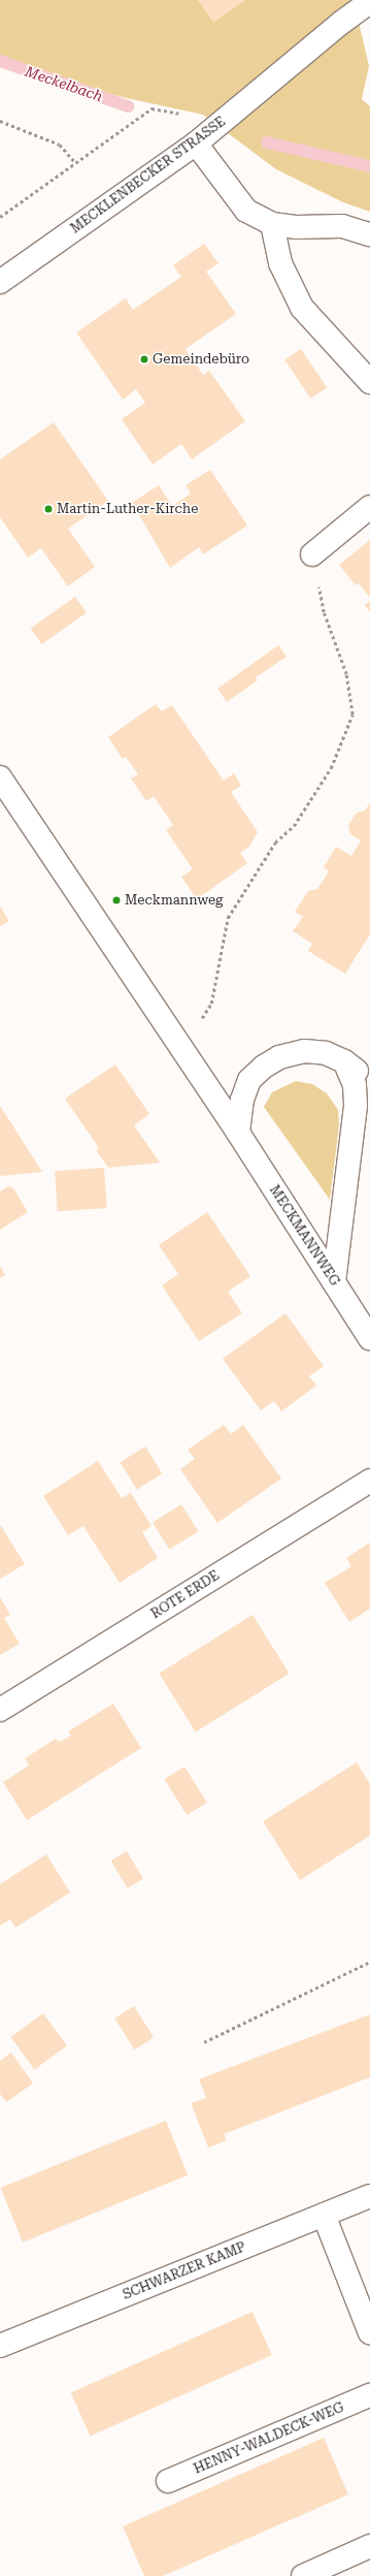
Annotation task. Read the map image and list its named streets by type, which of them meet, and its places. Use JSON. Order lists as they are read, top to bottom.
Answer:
{
  "streets": {
    "street": [
      "MECKLENBECKER STRASSE",
      "MECKMANNWEG",
      "ROTE ERDE",
      "SCHWARZER KAMP",
      "HENNY-WALDECK-WEG"
    ]
  },
  "water": ["Meckelbach"],
  "places": ["Gemeindebüro", "Martin-Luther-Kirche", "Meckmannweg"]
}
